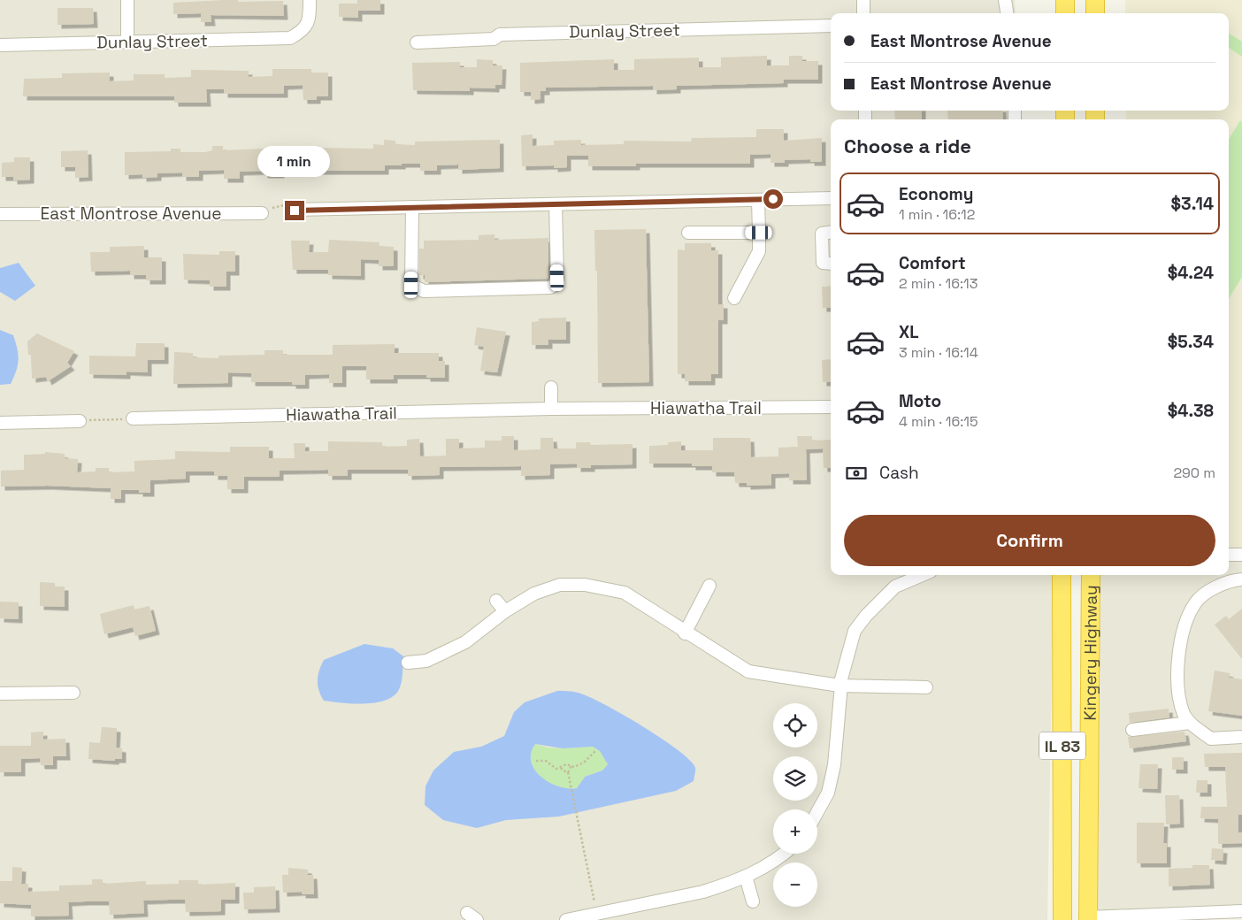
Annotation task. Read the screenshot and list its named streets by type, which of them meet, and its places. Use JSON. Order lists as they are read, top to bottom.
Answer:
{
  "streets": {
    "highway": ["Kingery Highway", "IL 83"],
    "street": ["Dunlay Street", "East Montrose Avenue", "Hiawatha Trail"]
  },
  "page": {
    "banner": ["East Montrose Avenue", "East Montrose Avenue"],
    "heading": "Choose a ride",
    "bubble": "1 min",
    "list": [
      {
        "name": "Economy",
        "note": "1 min · 16:12",
        "value": "$3.14"
      },
      {
        "name": "Comfort",
        "note": "2 min · 16:13",
        "value": "$4.24"
      },
      {
        "name": "XL",
        "note": "3 min · 16:14",
        "value": "$5.34"
      },
      {
        "name": "Moto",
        "note": "4 min · 16:15",
        "value": "$4.38"
      }
    ],
    "pay": ["Cash", "290 m"],
    "buttons": "Confirm",
    "map_buttons": ["+", "−"]
  }
}
